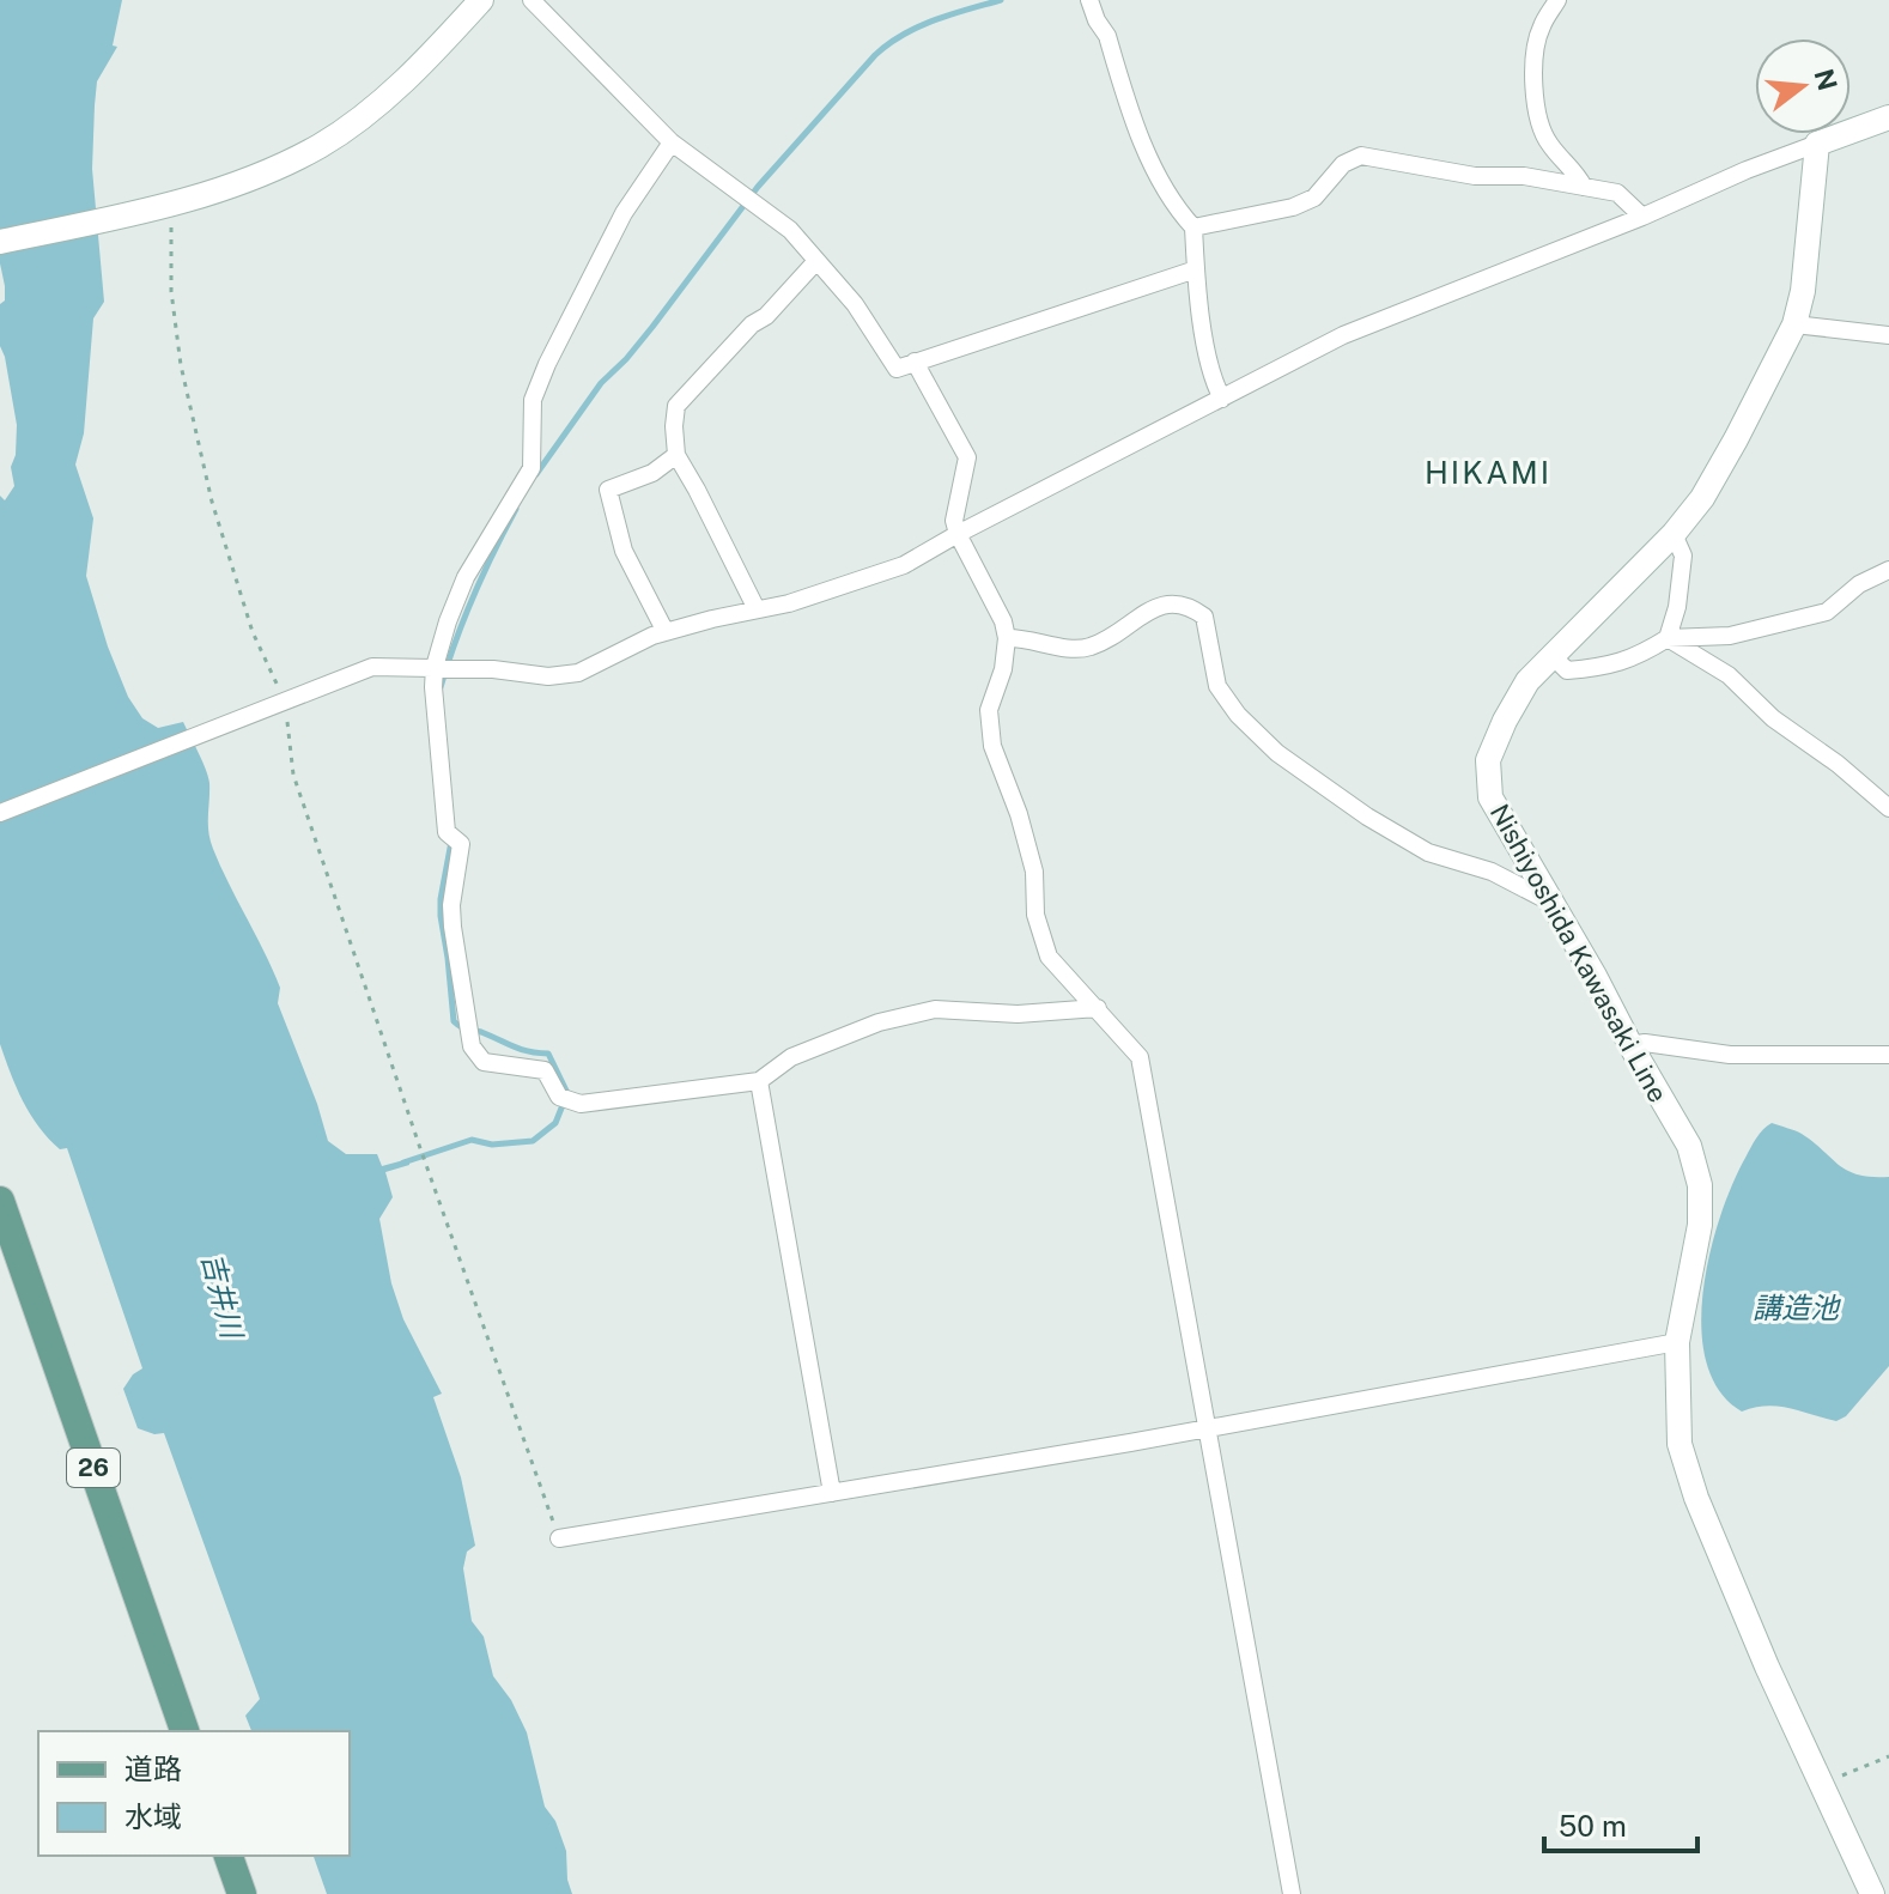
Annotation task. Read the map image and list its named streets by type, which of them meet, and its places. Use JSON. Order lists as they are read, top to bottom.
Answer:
{
  "streets": {
    "main road": ["Nishiyoshida Kawasaki Line", "26"]
  },
  "districts": ["HIKAMI"],
  "water": ["吉井川", "講造池"],
  "legend": ["道路", "水域"],
  "scale_bar": "50 m",
  "north": "right"
}
